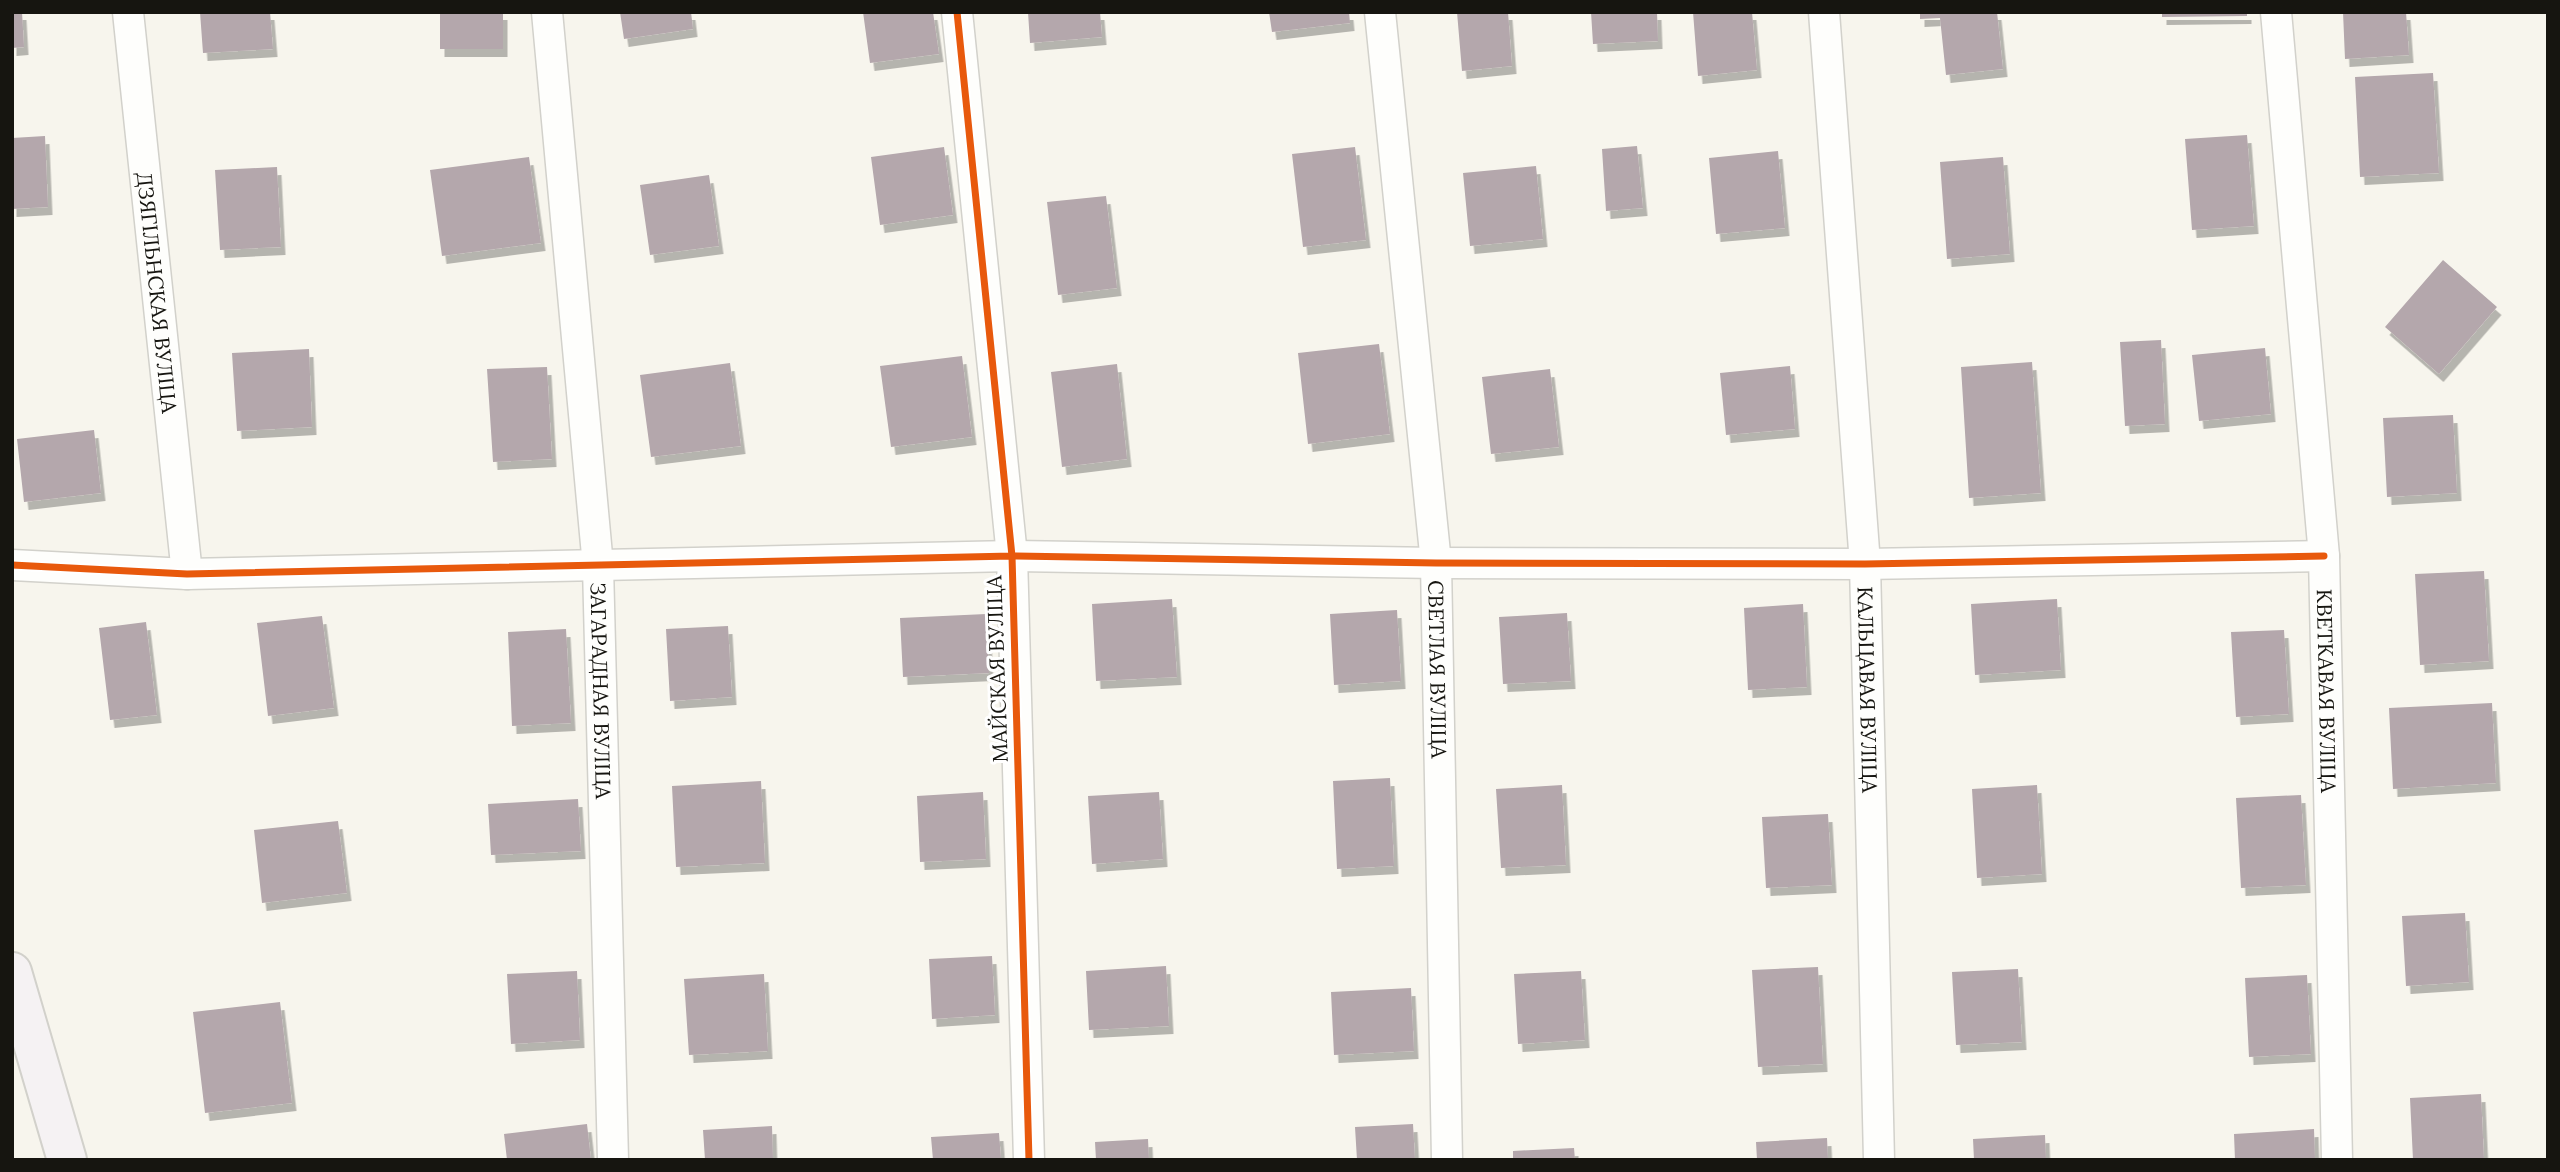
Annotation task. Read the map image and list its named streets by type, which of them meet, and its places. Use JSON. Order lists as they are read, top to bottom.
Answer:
{
  "streets": {
    "street": [
      "ДЗЯГІЛЬНСКАЯ ВУЛІЦА",
      "МАЙСКАЯ ВУЛІЦА",
      "СВЕТЛАЯ ВУЛІЦА",
      "ЗАГАРАДНАЯ ВУЛІЦА",
      "КАЛЬЦАВАЯ ВУЛІЦА",
      "КВЕТКАВАЯ ВУЛІЦА"
    ]
  }
}
